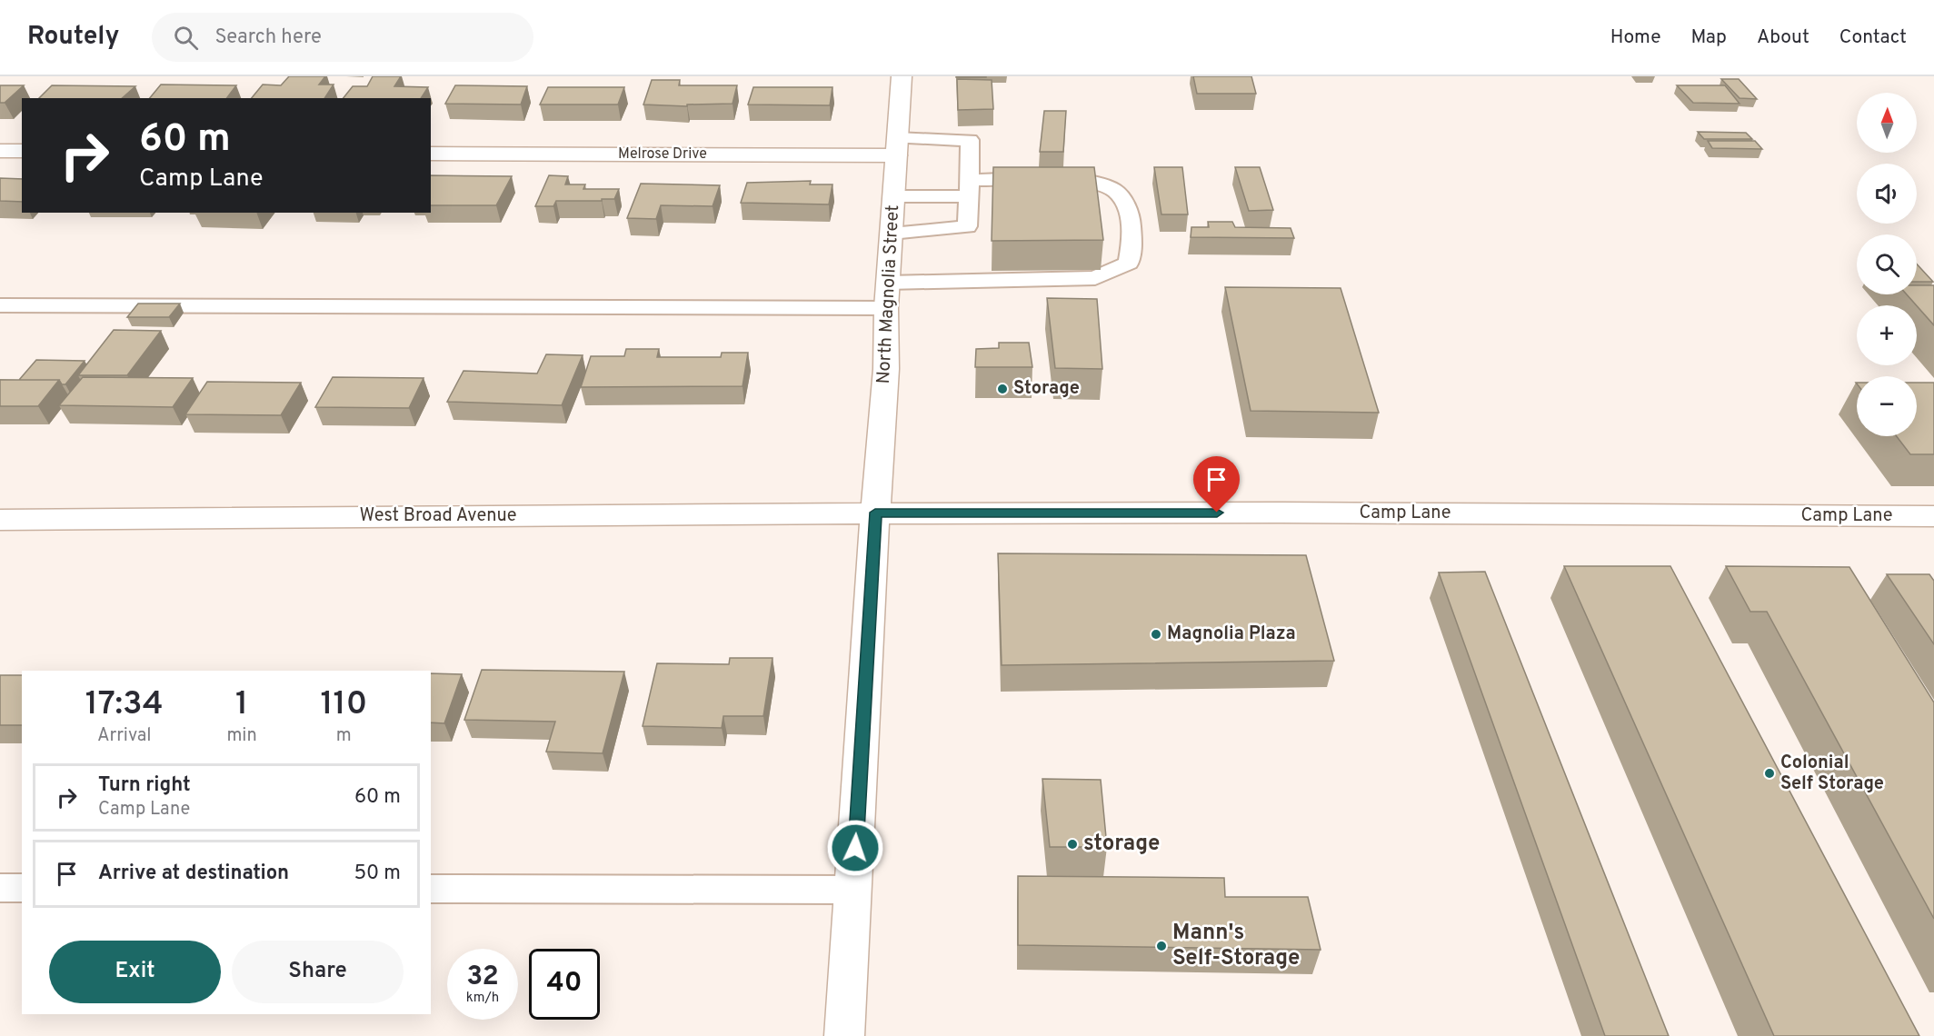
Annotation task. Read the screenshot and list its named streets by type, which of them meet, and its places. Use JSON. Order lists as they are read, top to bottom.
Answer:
{
  "streets": {
    "street": [
      "Melrose Drive",
      "North Magnolia Street",
      "Camp Lane",
      "West Broad Avenue"
    ]
  },
  "crossings": [
    ["Melrose Drive", "North Magnolia Street"],
    ["North Magnolia Street", "Camp Lane"],
    ["North Magnolia Street", "West Broad Avenue"],
    ["Camp Lane", "West Broad Avenue"]
  ],
  "places": [
    "Storage",
    "Magnolia Plaza",
    "Colonial Self Storage",
    "storage",
    "Mann's Self-Storage"
  ],
  "north": "top",
  "page": {
    "header": "Routely",
    "search": "Search here",
    "nav": [
      "Home",
      "Map",
      "About",
      "Contact"
    ],
    "map_buttons": ["+", "−"],
    "turn": ["60 m", "Camp Lane"],
    "eta": [
      "17:34",
      "Arrival",
      "1",
      "min",
      "110",
      "m"
    ],
    "list": [
      {
        "name": "Turn right",
        "note": "Camp Lane",
        "value": "60 m"
      },
      {
        "name": "Arrive at destination",
        "value": "50 m"
      }
    ],
    "buttons": ["Exit", "Share"],
    "speed": "32 km/h",
    "limit": "40"
  }
}
